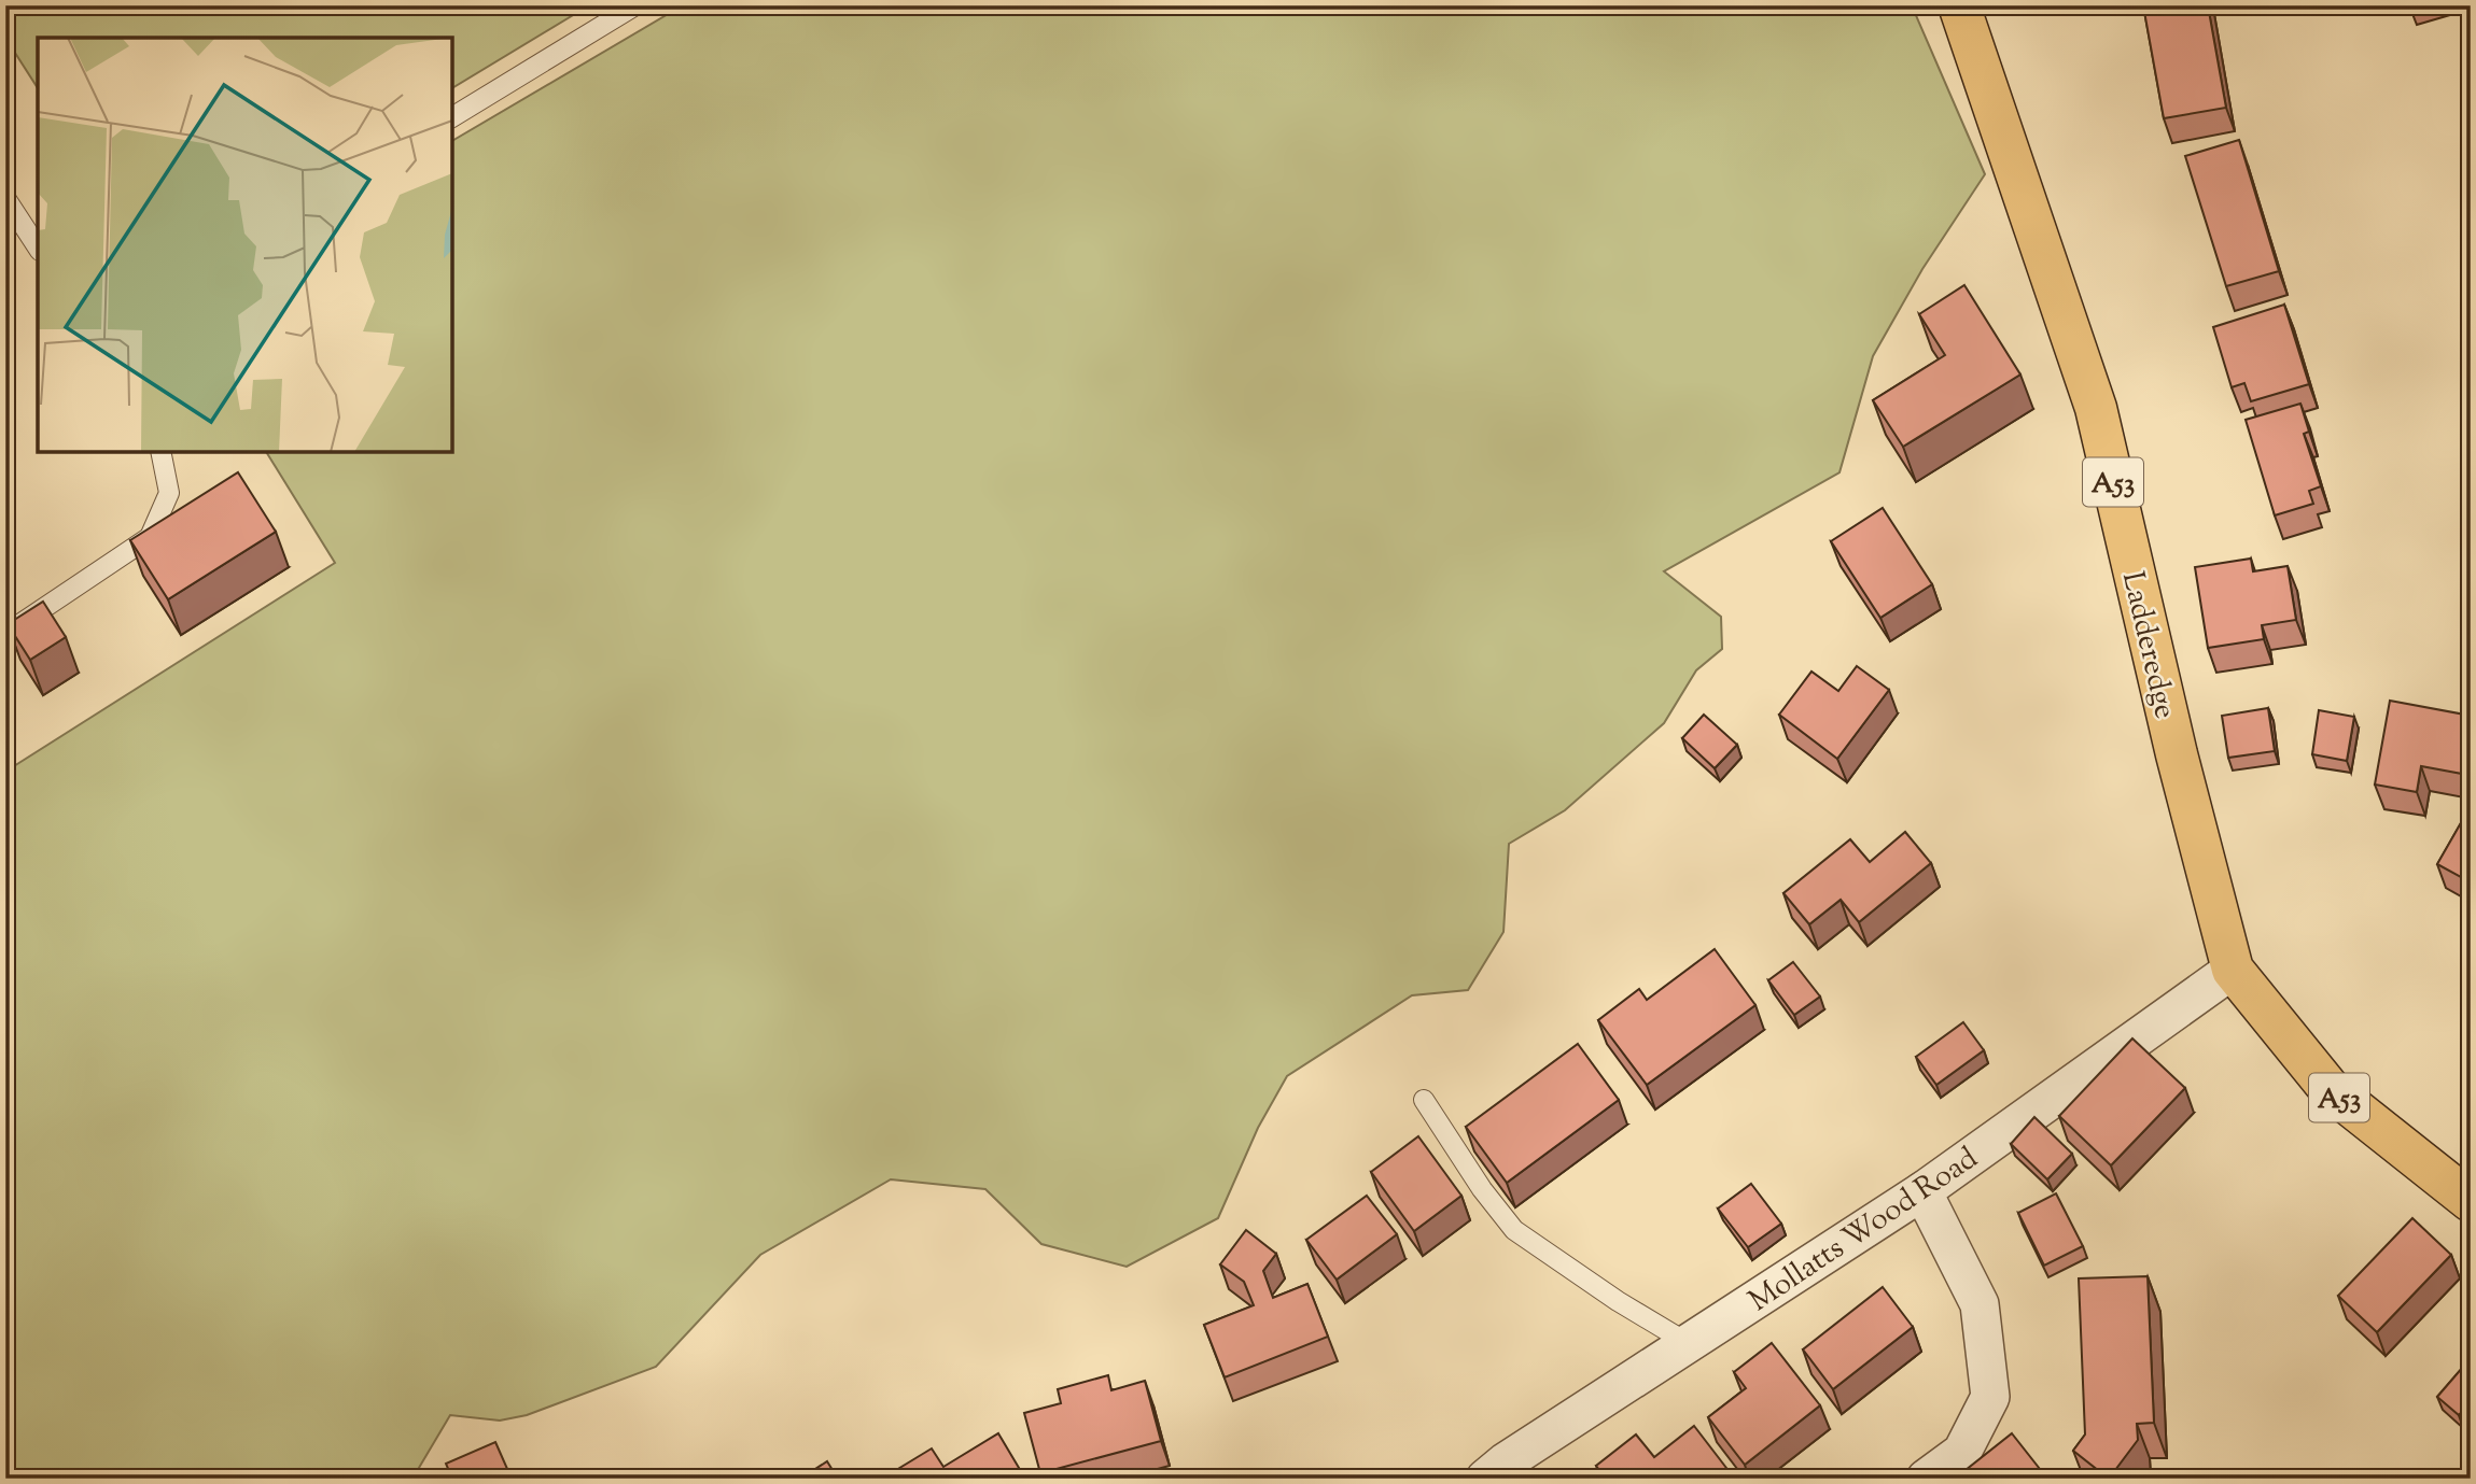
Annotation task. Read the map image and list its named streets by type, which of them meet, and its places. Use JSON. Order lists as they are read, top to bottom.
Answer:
{
  "streets": {
    "highway": ["A53", "Ladderedge"],
    "street": ["Mollatts Wood Road"]
  },
  "crossings": [
    ["Ladderedge", "Mollatts Wood Road"]
  ]
}
